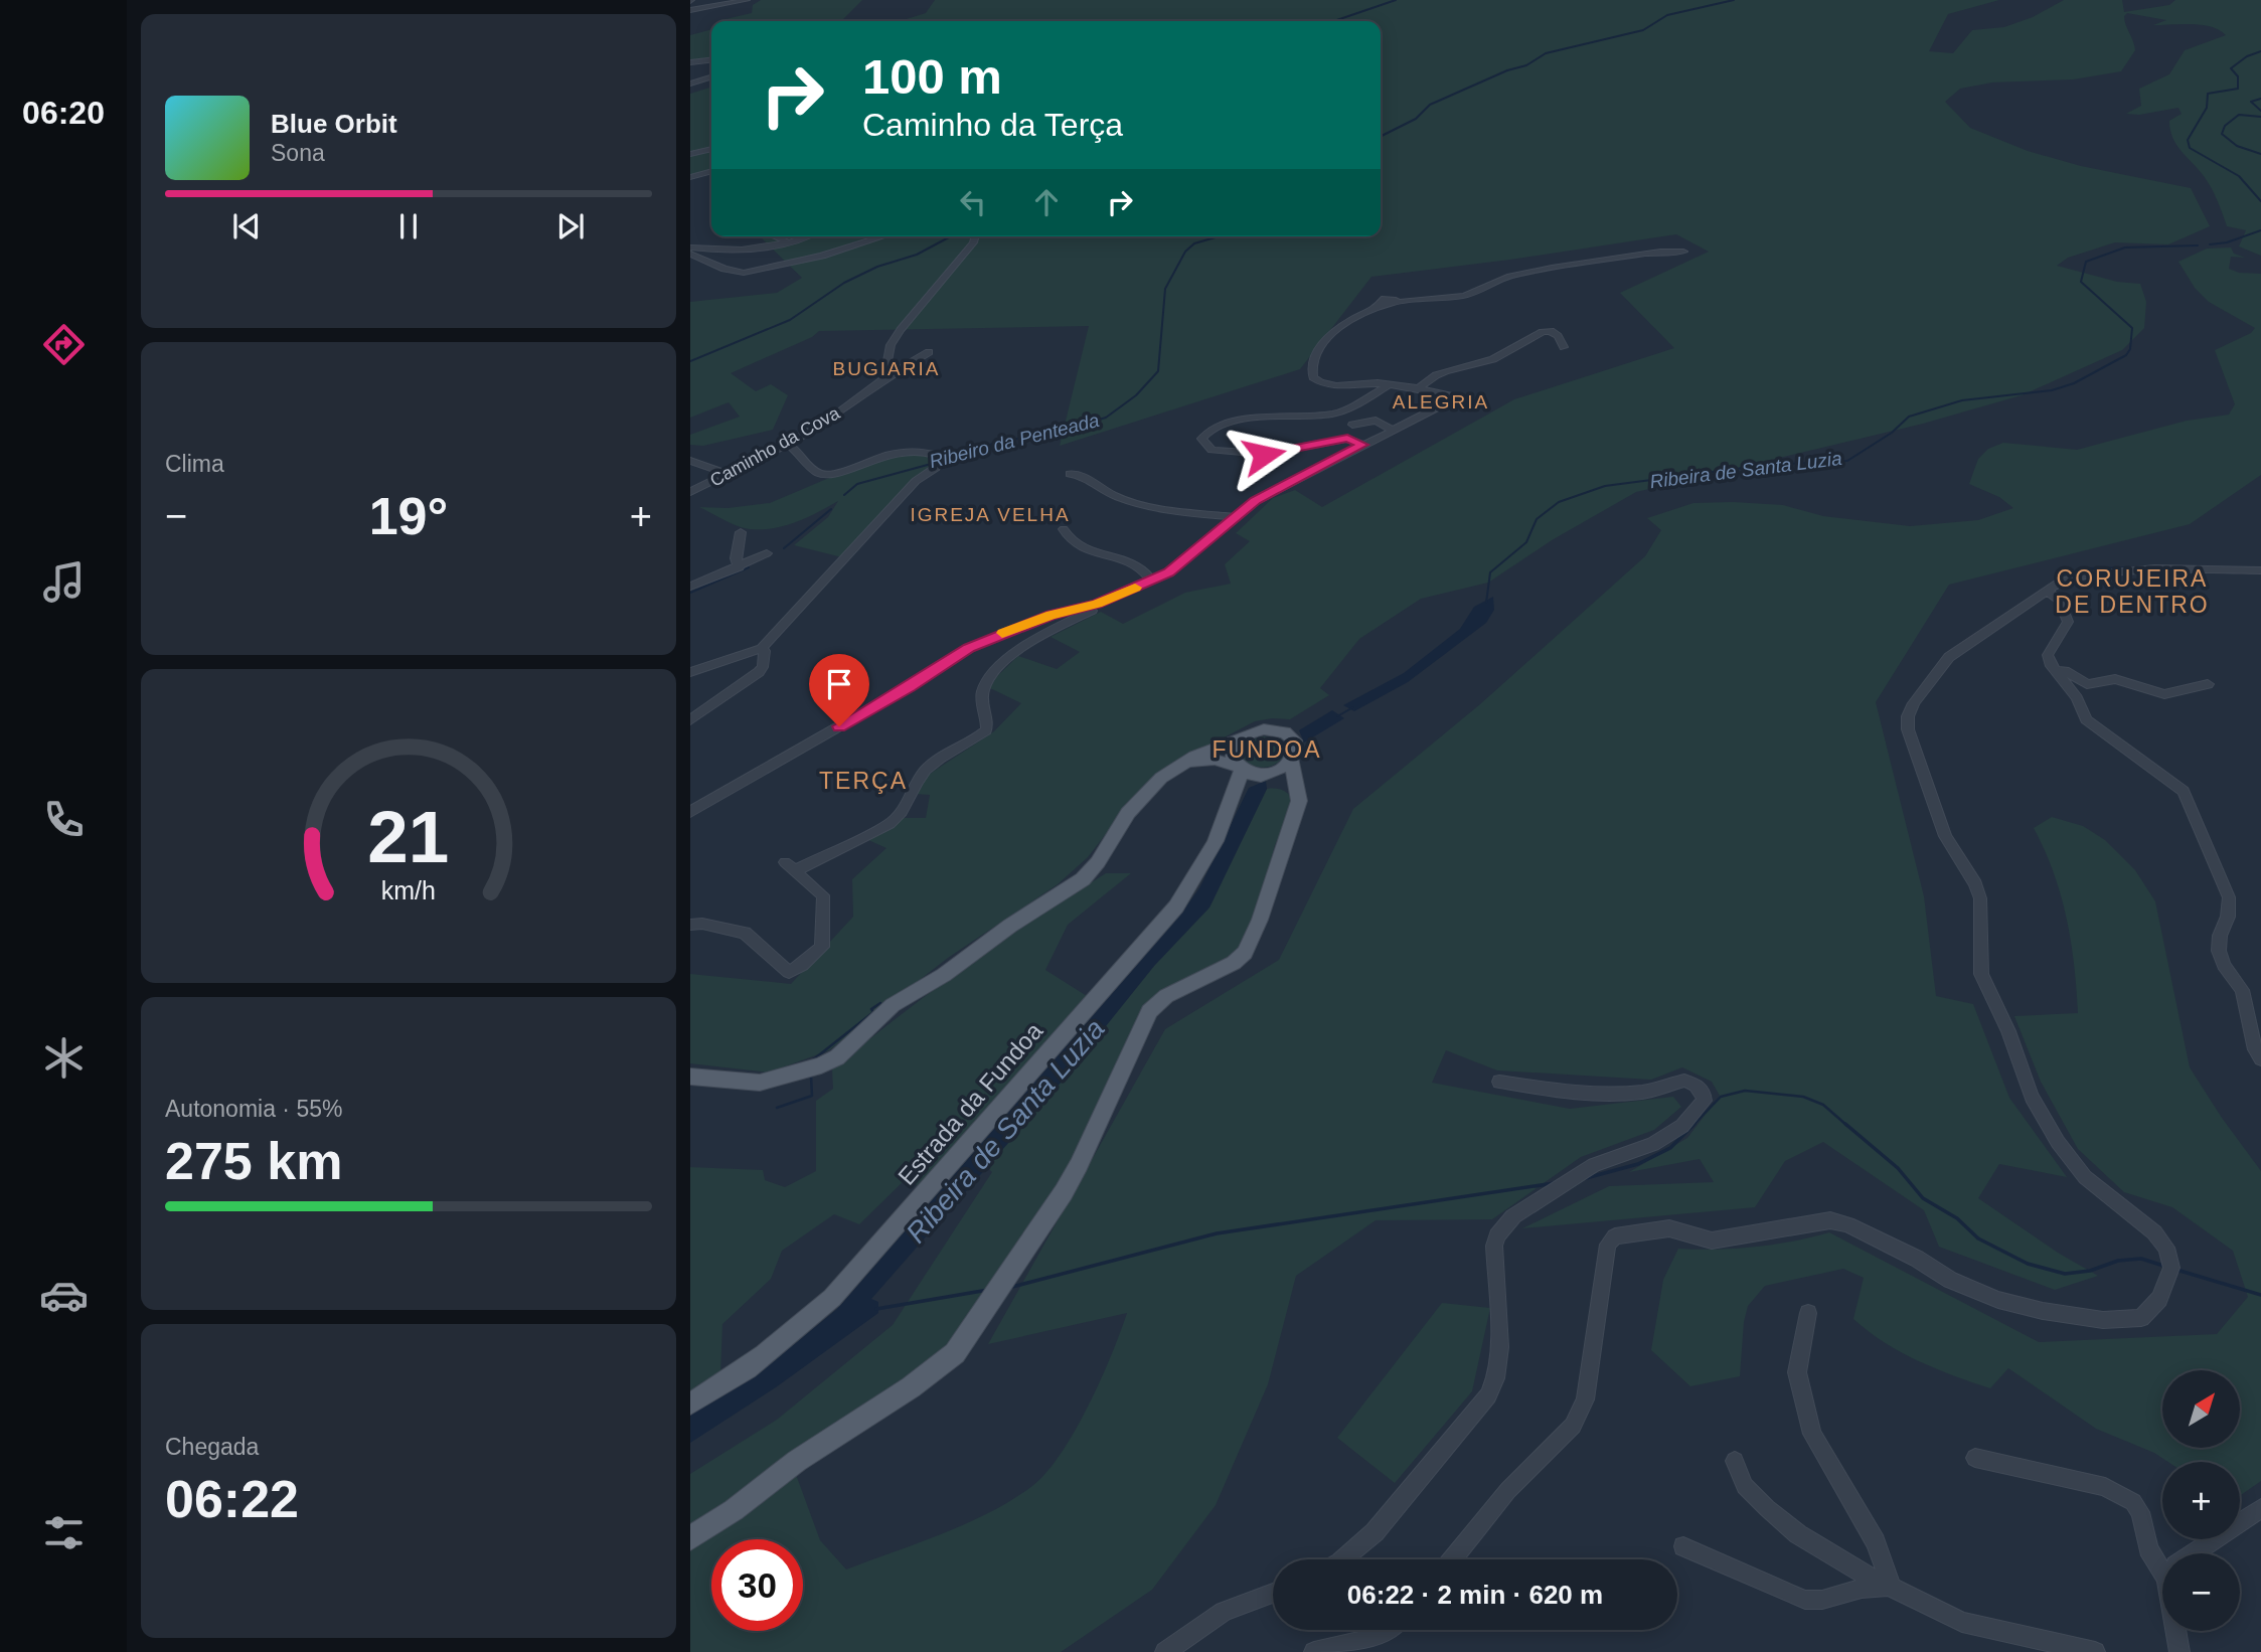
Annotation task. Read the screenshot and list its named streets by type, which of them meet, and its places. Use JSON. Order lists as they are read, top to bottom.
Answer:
{
  "streets": {
    "main road": ["Estrada da Fundoa"],
    "street": ["Caminho da Cova"]
  },
  "districts": [
    "BUGIARIA",
    "ALEGRIA",
    "IGREJA VELHA",
    "CORUJEIRA DE DENTRO",
    "FUNDOA",
    "TERÇA"
  ],
  "water": ["Ribeiro da Penteada", "Ribeira de Santa Luzia"],
  "north": "top right",
  "page": {
    "tabs": "06:20",
    "turn": ["100 m", "Caminho da Terça"],
    "song": ["Blue Orbit", "Sona"],
    "tile": [
      "Clima",
      ["Autonomia · 55%", "275 km"],
      ["Chegada", "06:22"]
    ],
    "heat": ["−", "19°", "+"],
    "map_buttons": ["+", "−"],
    "limit": "30",
    "trip": "06:22 · 2 min · 620 m",
    "gauge": ["21", "km/h"]
  }
}
